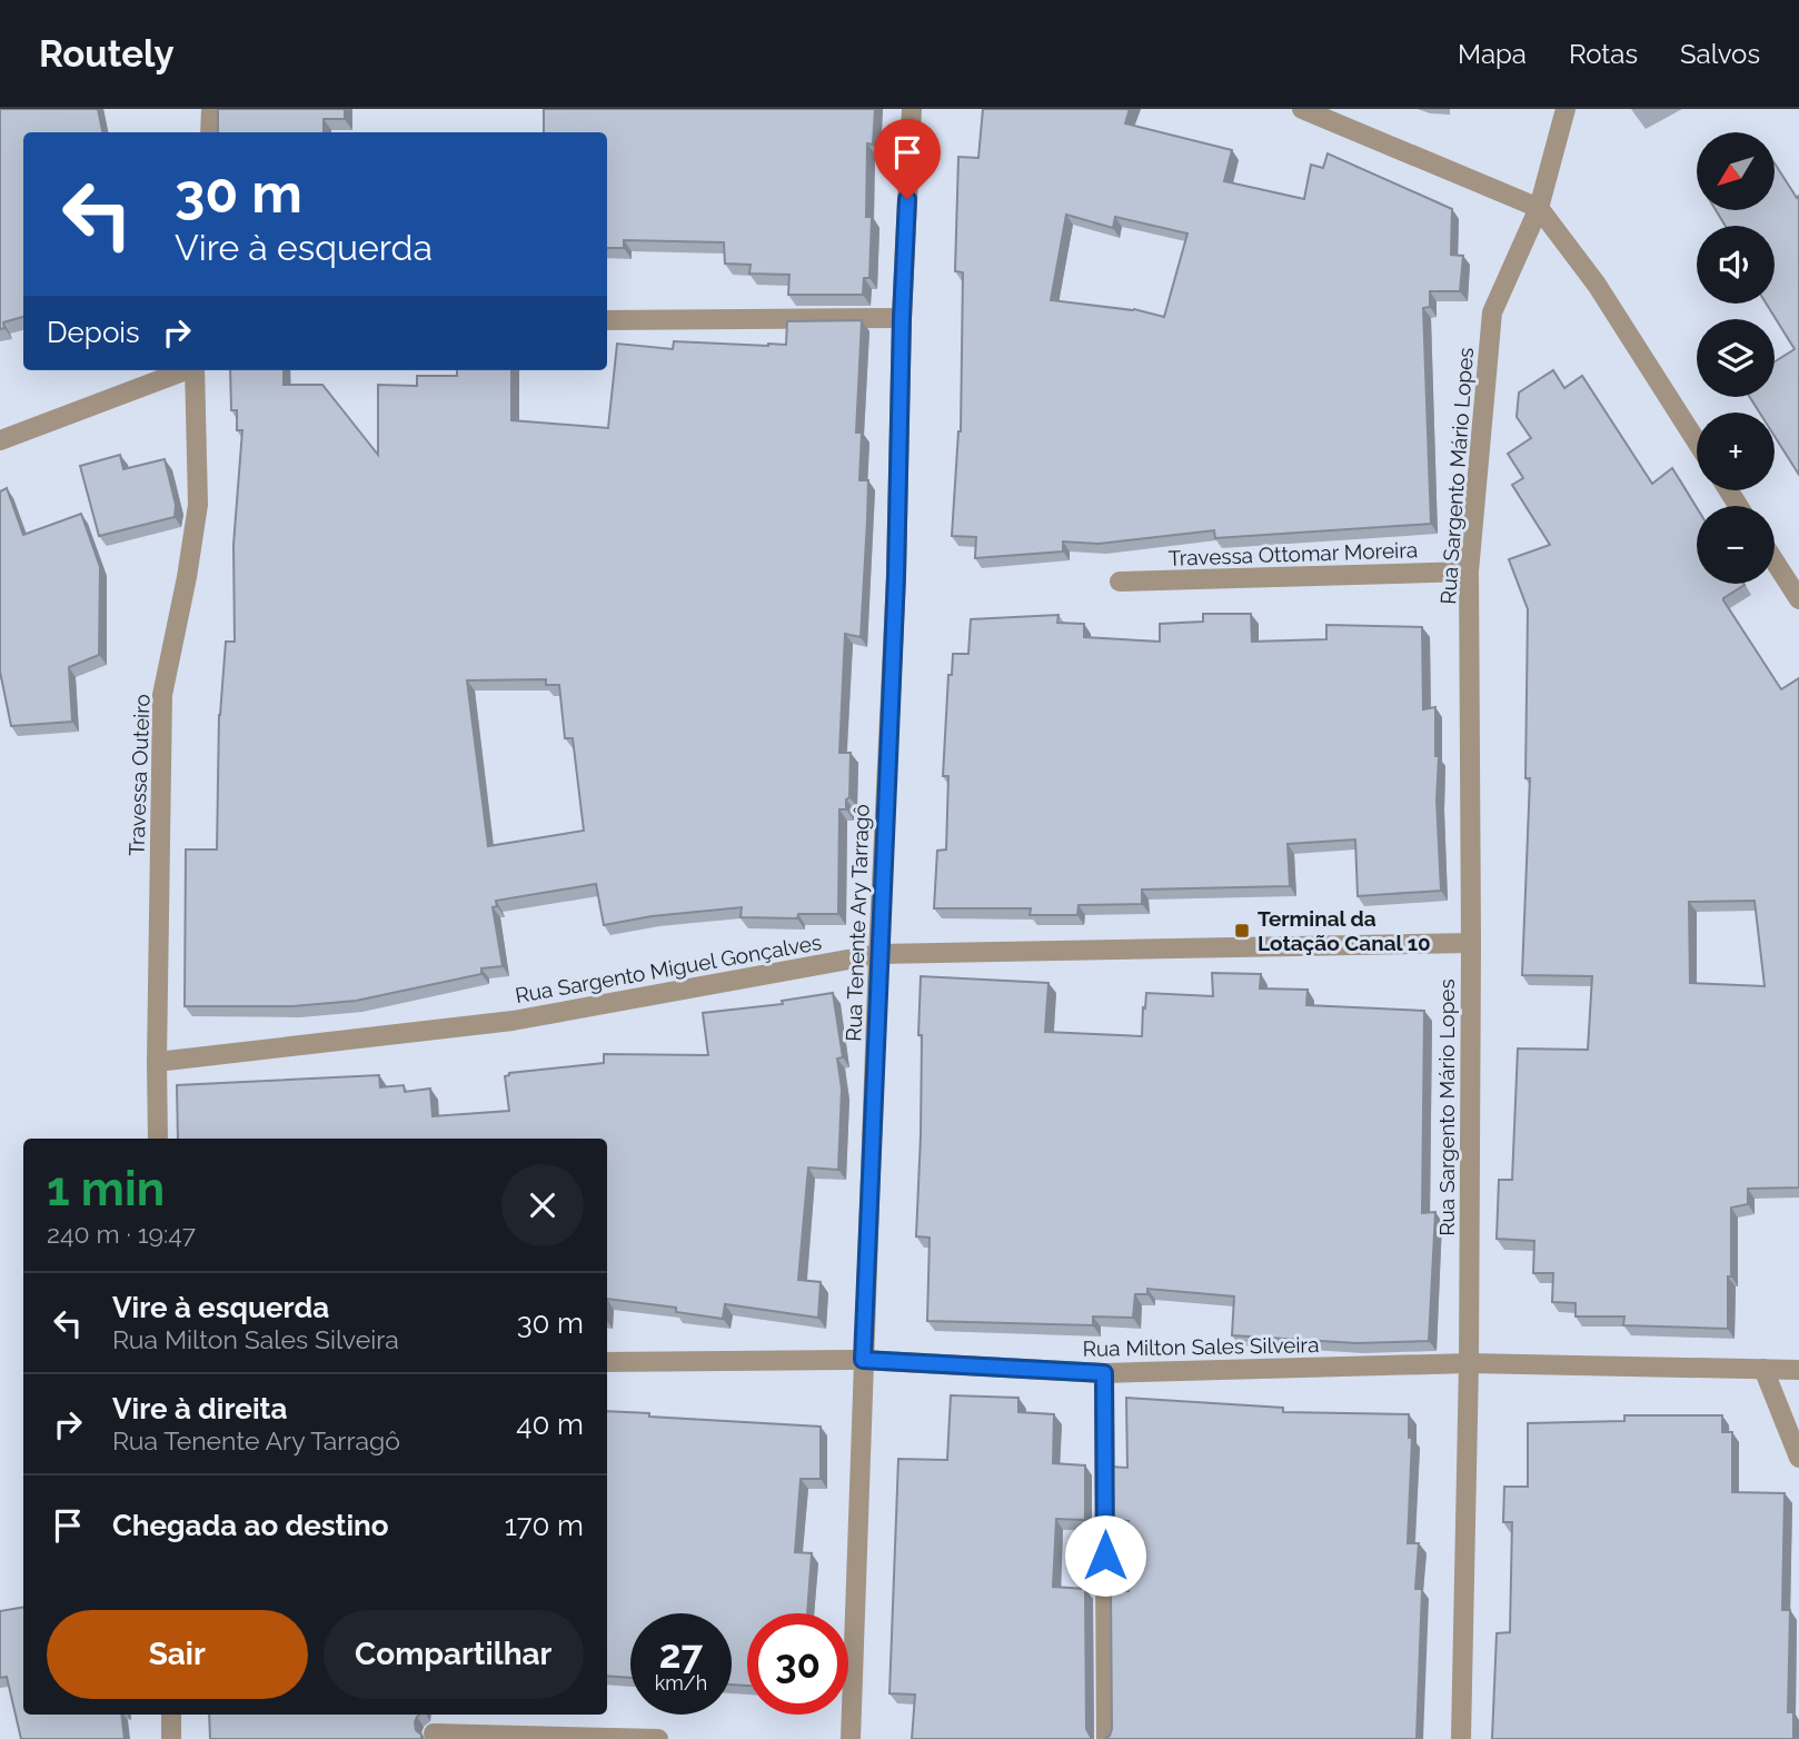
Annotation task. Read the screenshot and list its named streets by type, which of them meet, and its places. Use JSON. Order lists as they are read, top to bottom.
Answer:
{
  "streets": {
    "street": [
      "Rua Sargento Mário Lopes",
      "Travessa Ottomar Moreira",
      "Travessa Outeiro",
      "Rua Tenente Ary Tarragô",
      "Rua Sargento Miguel Gonçalves",
      "Rua Milton Sales Silveira"
    ]
  },
  "crossings": [
    ["Rua Sargento Mário Lopes", "Travessa Ottomar Moreira"],
    ["Rua Sargento Mário Lopes", "Rua Sargento Miguel Gonçalves"],
    ["Rua Sargento Mário Lopes", "Rua Milton Sales Silveira"],
    ["Travessa Outeiro", "Rua Sargento Miguel Gonçalves"],
    ["Rua Tenente Ary Tarragô", "Rua Sargento Miguel Gonçalves"],
    ["Rua Tenente Ary Tarragô", "Rua Milton Sales Silveira"]
  ],
  "places": {
    "transit": ["Terminal da Lotação Canal 10"]
  },
  "north": "bottom left",
  "page": {
    "header": "Routely",
    "nav": ["Mapa", "Rotas", "Salvos"],
    "map_buttons": ["+", "−"],
    "turn": ["30 m", "Vire à esquerda"],
    "then": "Depois",
    "heading": ["1 min", "240 m · 19:47"],
    "list": [
      {
        "name": "Vire à esquerda",
        "note": "Rua Milton Sales Silveira",
        "value": "30 m"
      },
      {
        "name": "Vire à direita",
        "note": "Rua Tenente Ary Tarragô",
        "value": "40 m"
      },
      {
        "name": "Chegada ao destino",
        "value": "170 m"
      }
    ],
    "buttons": ["Sair", "Compartilhar"],
    "speed": "27 km/h",
    "limit": "30"
  }
}
